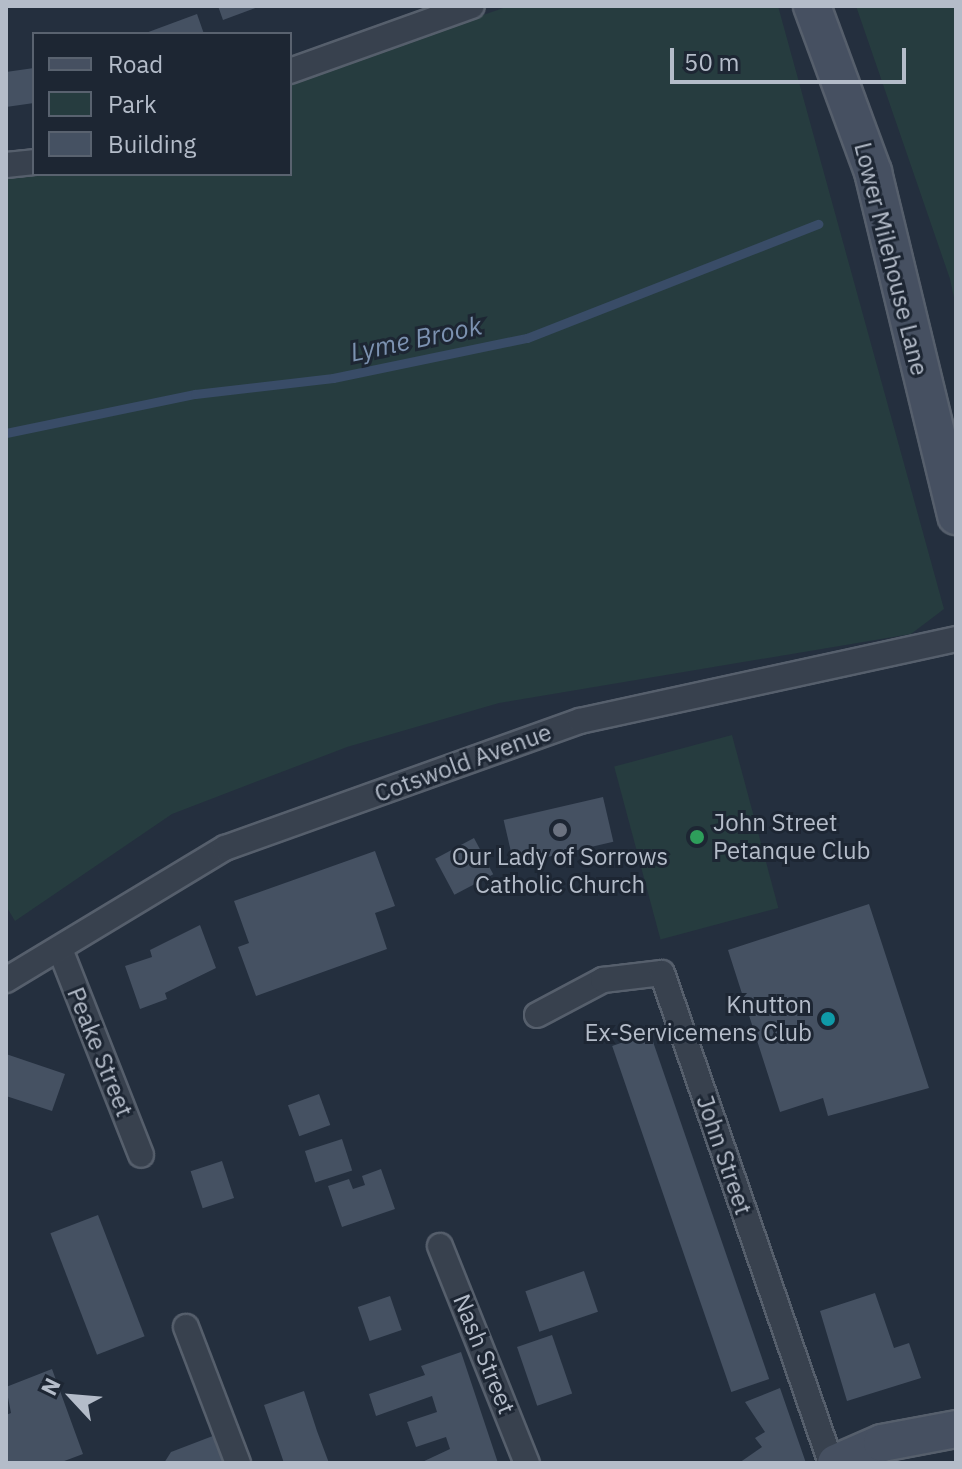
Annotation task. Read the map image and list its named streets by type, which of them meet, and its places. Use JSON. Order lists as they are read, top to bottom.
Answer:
{
  "streets": {
    "main road": ["Lower Milehouse Lane"],
    "street": [
      "Cotswold Avenue",
      "Peake Street",
      "John Street",
      "Nash Street"
    ]
  },
  "crossings": [
    ["Cotswold Avenue", "Peake Street"]
  ],
  "water": ["Lyme Brook"],
  "places": ["Our Lady of Sorrows Catholic Church", "John Street Petanque Club", "Knutton Ex-Servicemens Club"],
  "legend": ["Road", "Park", "Building"],
  "scale_bar": "50 m",
  "north": "top left"
}
